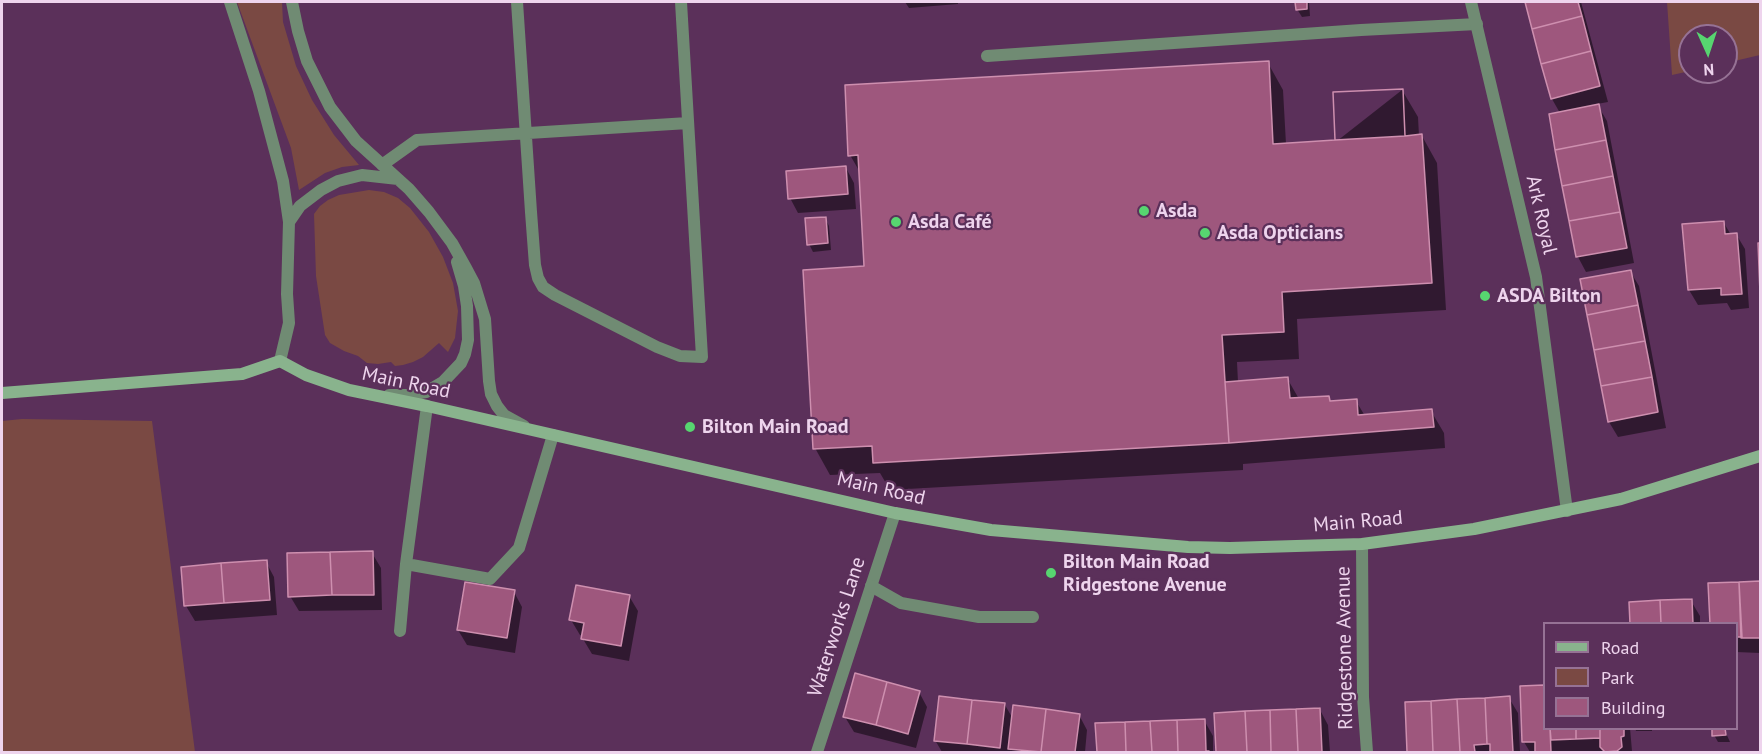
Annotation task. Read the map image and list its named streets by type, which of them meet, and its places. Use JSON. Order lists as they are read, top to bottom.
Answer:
{
  "streets": {
    "main road": ["Main Road"],
    "street": ["Ark Royal", "Waterworks Lane", "Ridgestone Avenue"]
  },
  "crossings": [
    ["Ark Royal", "Main Road"],
    ["Main Road", "Waterworks Lane"],
    ["Main Road", "Ridgestone Avenue"]
  ],
  "places": [
    "Asda",
    "Asda Café",
    "Asda Opticians",
    "ASDA Bilton",
    "Bilton Main Road",
    "Bilton Main Road Ridgestone Avenue"
  ],
  "legend": ["Road", "Park", "Building"],
  "north": "bottom"
}
